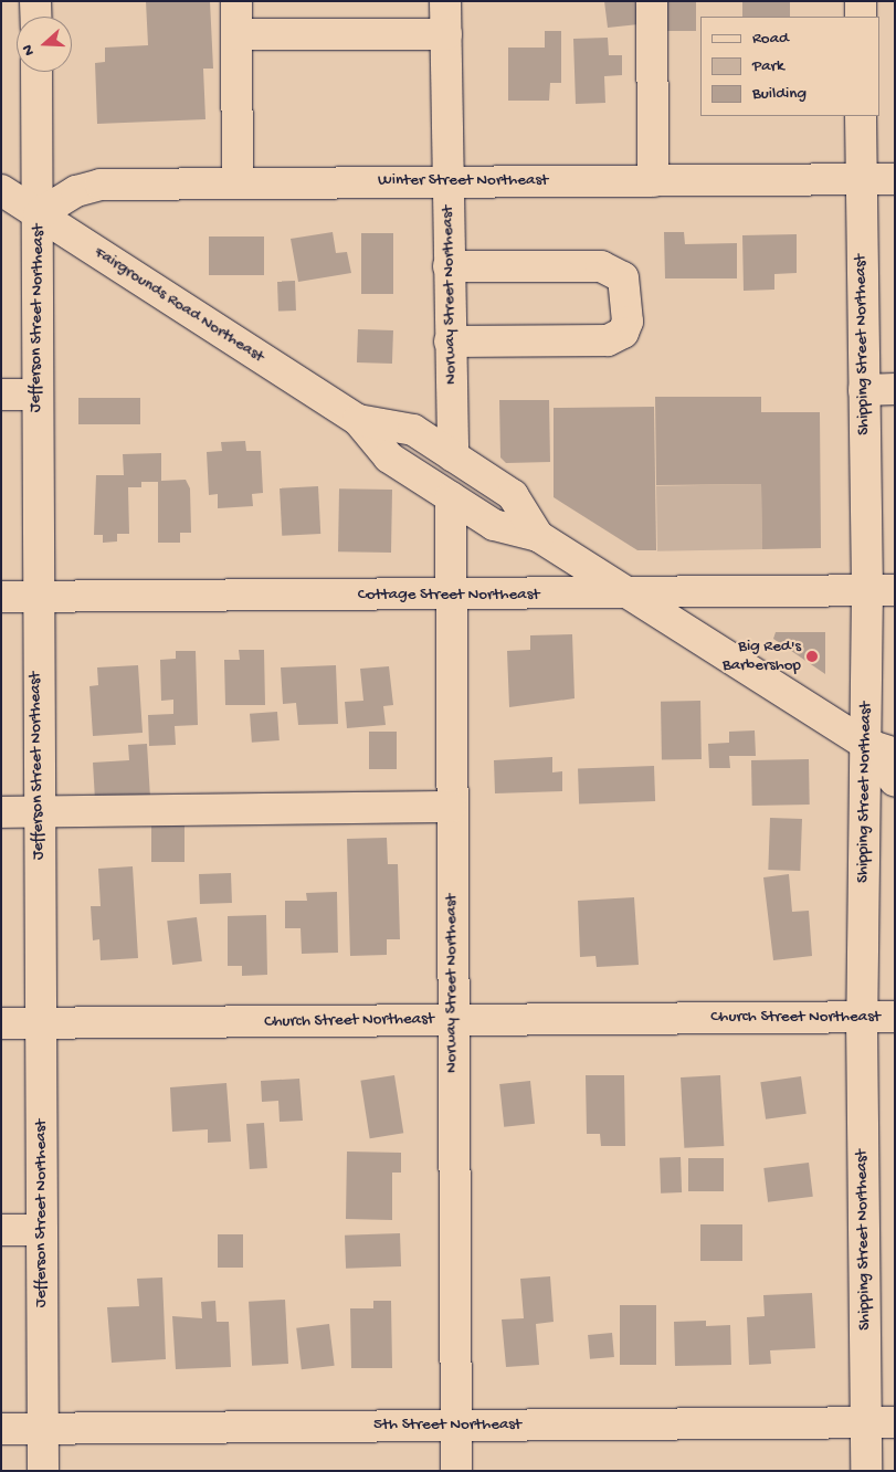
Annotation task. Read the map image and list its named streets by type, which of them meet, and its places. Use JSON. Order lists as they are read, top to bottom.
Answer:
{
  "streets": {
    "street": [
      "Winter Street Northeast",
      "Norway Street Northeast",
      "Fairgrounds Road Northeast",
      "Jefferson Street Northeast",
      "Shipping Street Northeast",
      "Cottage Street Northeast",
      "Church Street Northeast",
      "5th Street Northeast"
    ]
  },
  "crossings": [
    ["Winter Street Northeast", "Norway Street Northeast"],
    ["Winter Street Northeast", "Fairgrounds Road Northeast"],
    ["Winter Street Northeast", "Jefferson Street Northeast"],
    ["Winter Street Northeast", "Shipping Street Northeast"],
    ["Norway Street Northeast", "Fairgrounds Road Northeast"],
    ["Norway Street Northeast", "Cottage Street Northeast"],
    ["Norway Street Northeast", "Church Street Northeast"],
    ["Norway Street Northeast", "5th Street Northeast"],
    ["Fairgrounds Road Northeast", "Jefferson Street Northeast"],
    ["Fairgrounds Road Northeast", "Shipping Street Northeast"],
    ["Fairgrounds Road Northeast", "Cottage Street Northeast"],
    ["Jefferson Street Northeast", "Cottage Street Northeast"],
    ["Jefferson Street Northeast", "Church Street Northeast"],
    ["Jefferson Street Northeast", "5th Street Northeast"],
    ["Shipping Street Northeast", "Cottage Street Northeast"],
    ["Shipping Street Northeast", "Church Street Northeast"],
    ["Shipping Street Northeast", "5th Street Northeast"]
  ],
  "places": ["Big Red's Barbershop"],
  "legend": ["Road", "Park", "Building"],
  "north": "left"
}
